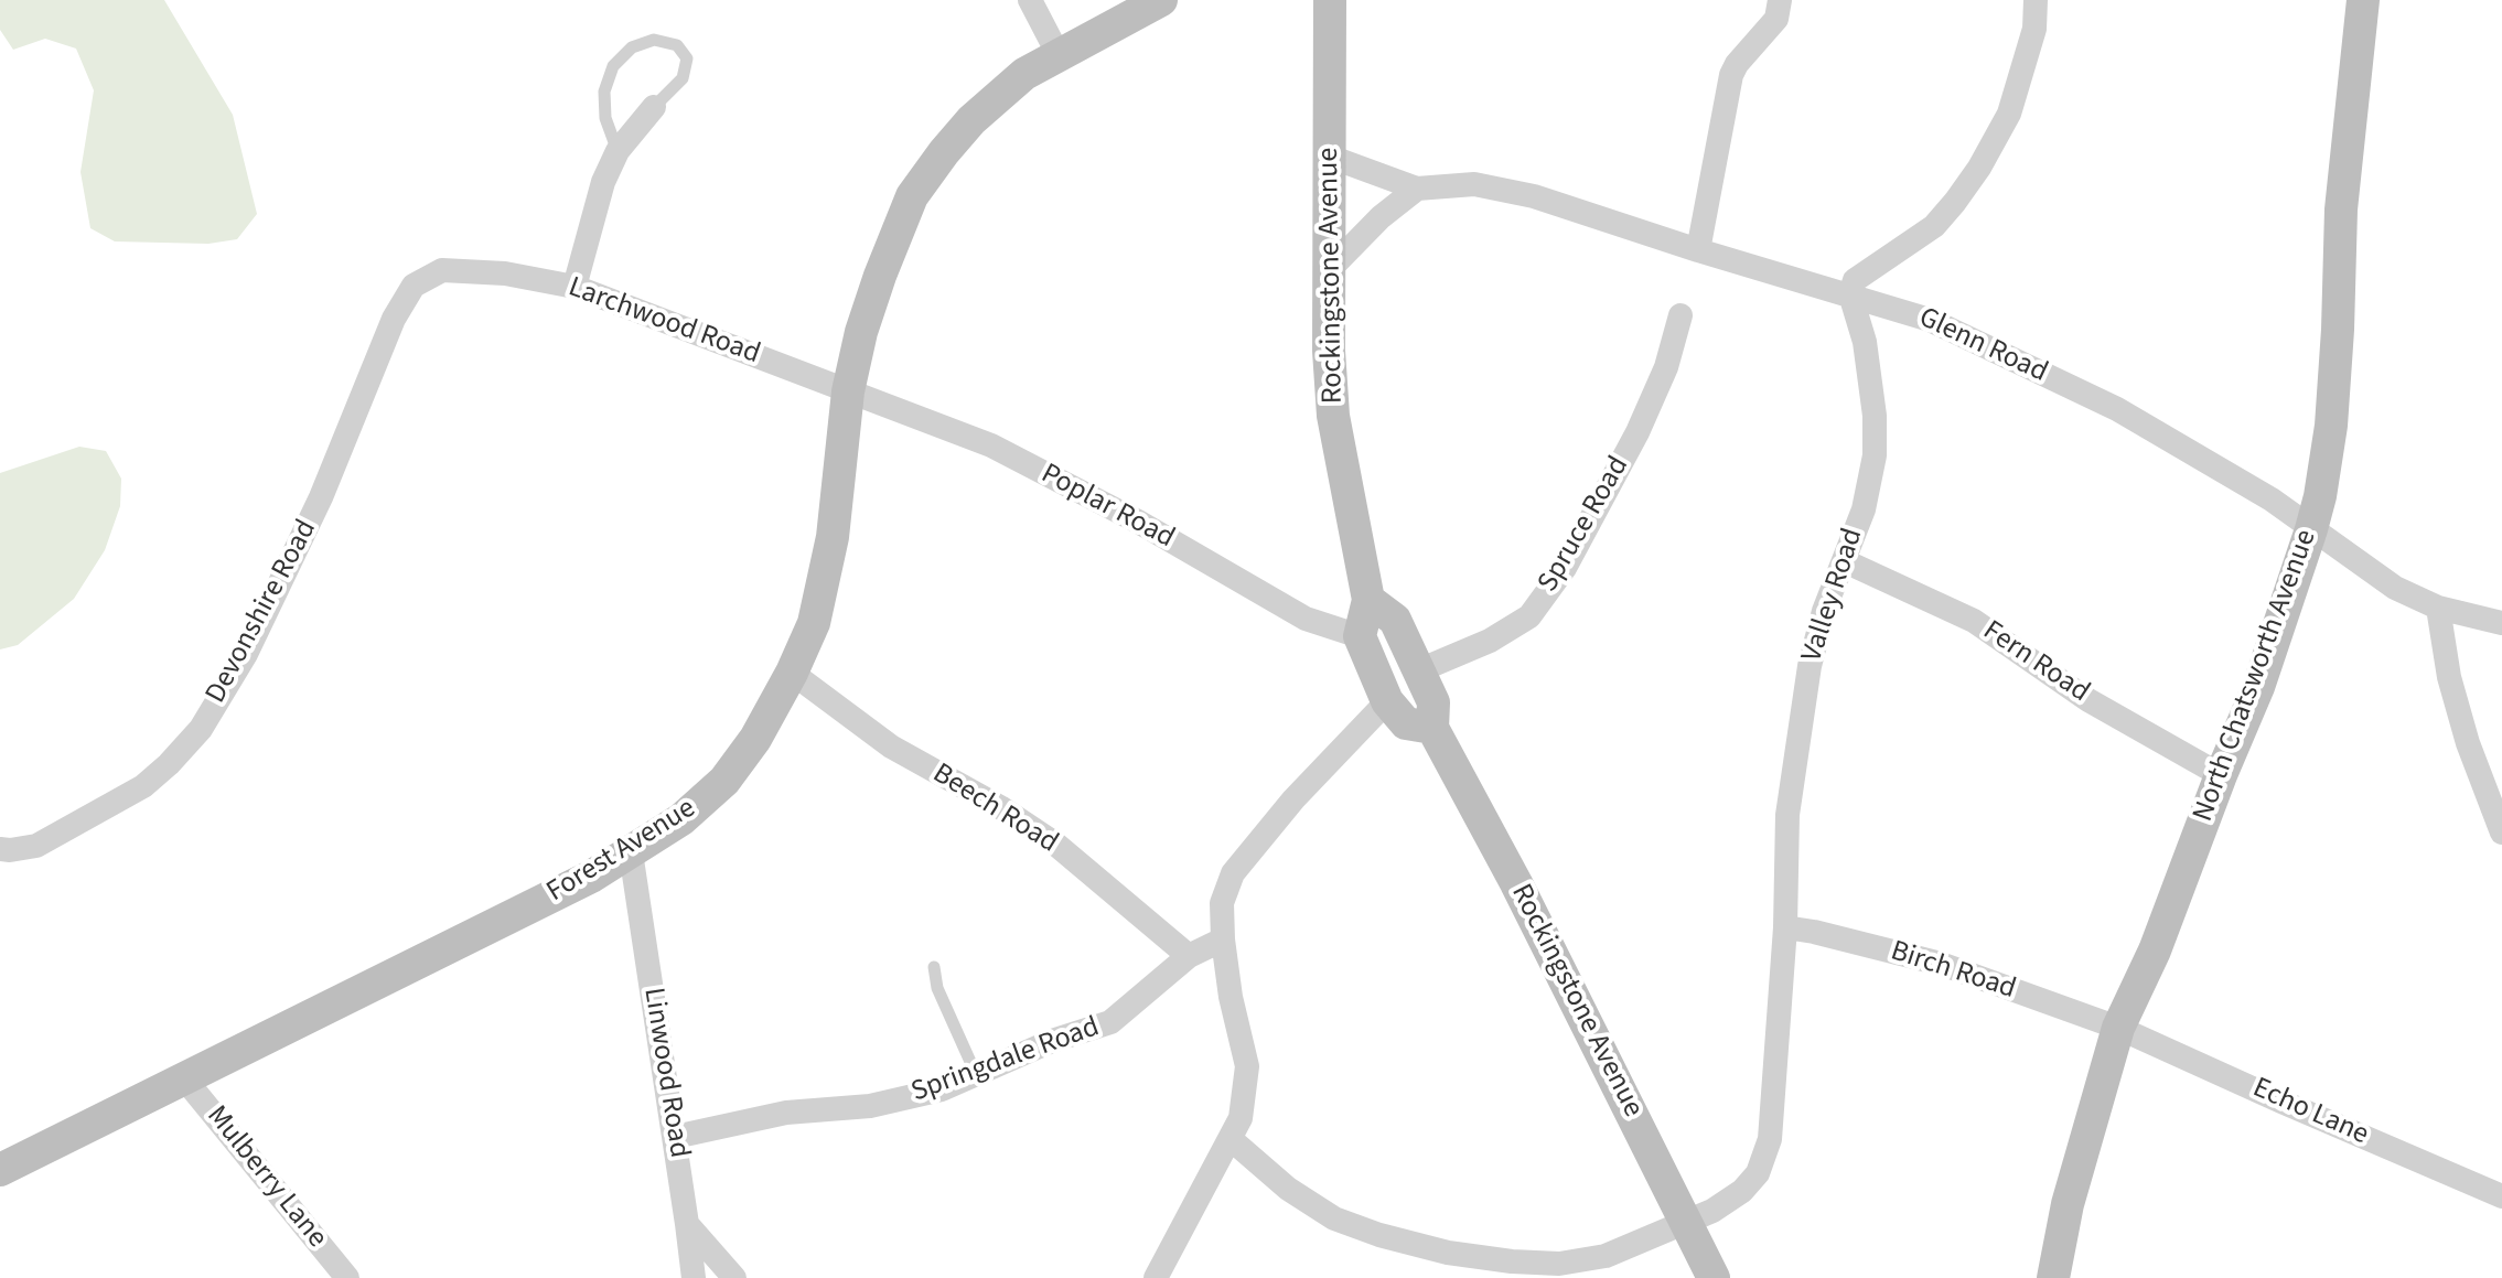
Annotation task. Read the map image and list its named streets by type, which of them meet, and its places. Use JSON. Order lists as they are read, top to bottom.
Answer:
{
  "streets": {
    "street": [
      "Rockingstone Avenue",
      "Larchwood Road",
      "Glenn Road",
      "Poplar Road",
      "Spruce Road",
      "Valley Road",
      "Devonshire Road",
      "Fern Road",
      "North Chatsworth Avenue",
      "Beech Road",
      "Forest Avenue",
      "Birch Road",
      "Springdale Road",
      "Linwood Road",
      "Echo Lane",
      "Mulberry Lane"
    ]
  },
  "crossings": [
    ["Rockingstone Avenue", "Glenn Road"],
    ["Rockingstone Avenue", "Poplar Road"],
    ["Rockingstone Avenue", "Spruce Road"],
    ["Rockingstone Avenue", "Valley Road"],
    ["Larchwood Road", "Poplar Road"],
    ["Larchwood Road", "Devonshire Road"],
    ["Larchwood Road", "Forest Avenue"],
    ["Glenn Road", "Valley Road"],
    ["Glenn Road", "North Chatsworth Avenue"],
    ["Poplar Road", "Forest Avenue"],
    ["Valley Road", "Fern Road"],
    ["Valley Road", "Birch Road"],
    ["Fern Road", "North Chatsworth Avenue"],
    ["North Chatsworth Avenue", "Birch Road"],
    ["North Chatsworth Avenue", "Echo Lane"],
    ["Beech Road", "Forest Avenue"],
    ["Beech Road", "Springdale Road"],
    ["Forest Avenue", "Linwood Road"],
    ["Forest Avenue", "Mulberry Lane"],
    ["Birch Road", "Echo Lane"],
    ["Springdale Road", "Linwood Road"]
  ]
}
